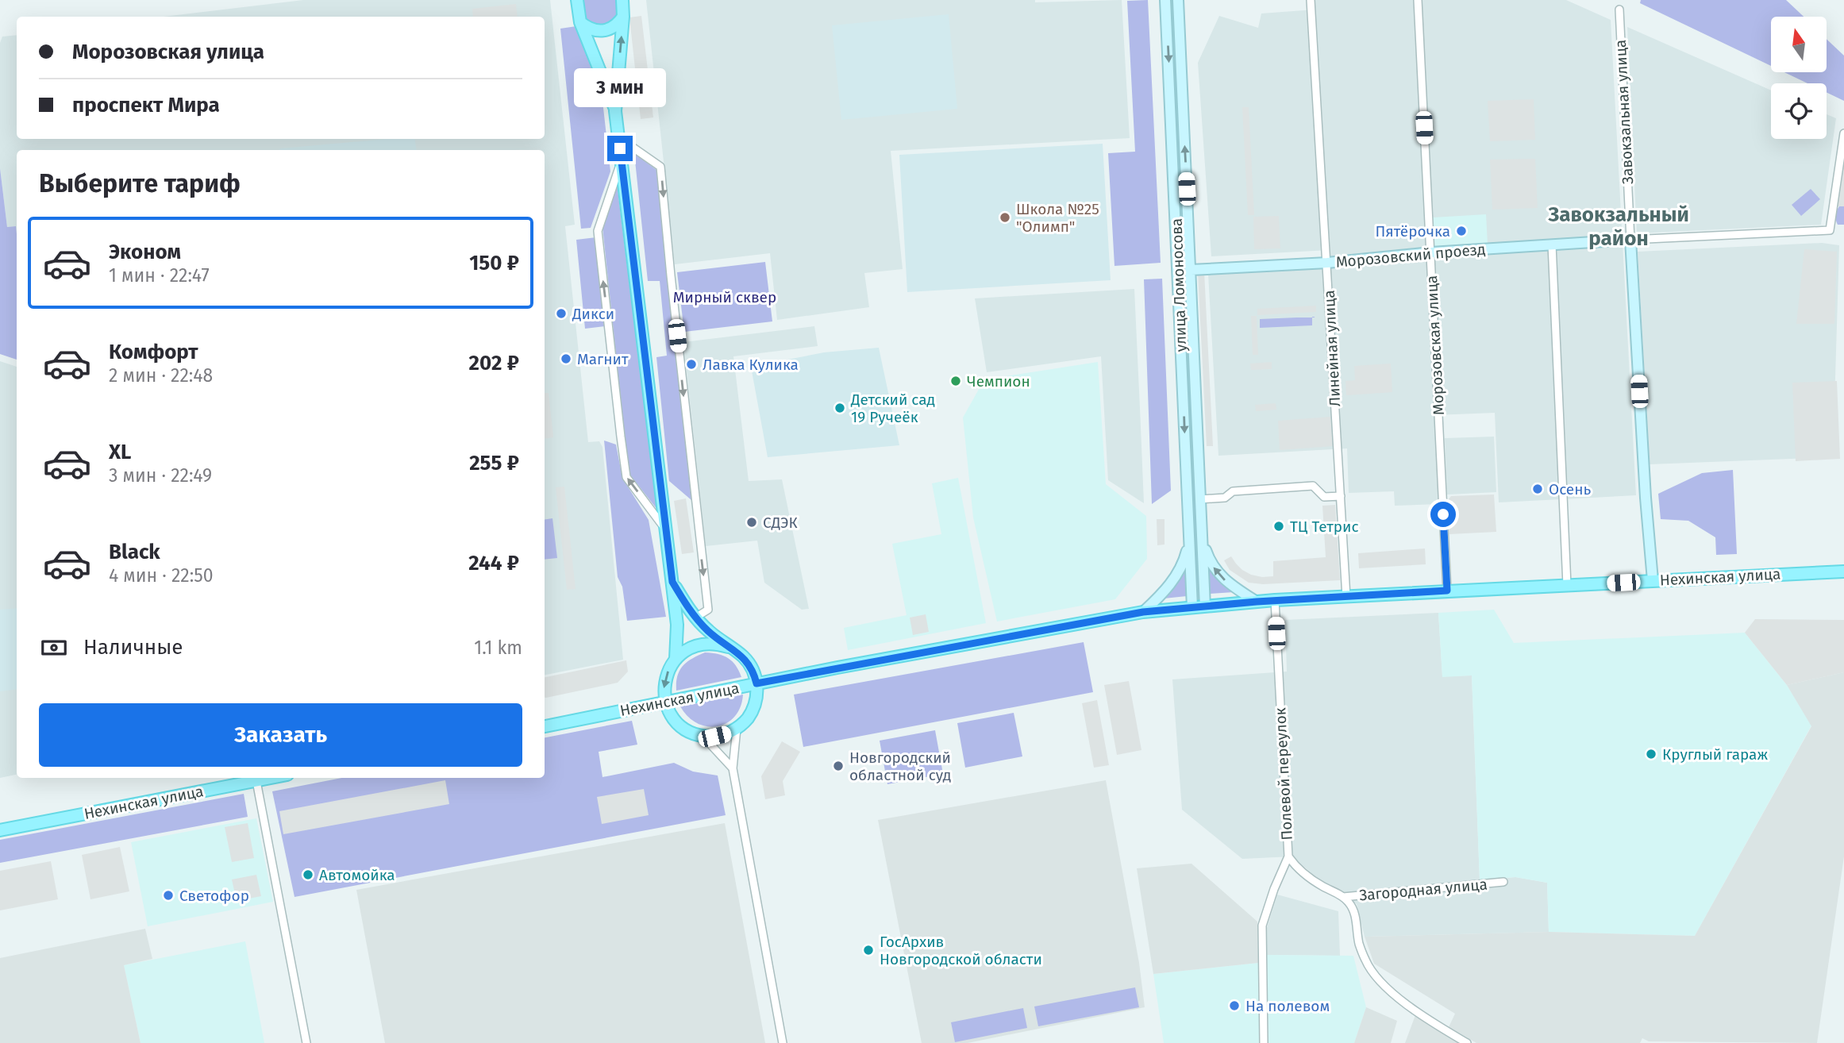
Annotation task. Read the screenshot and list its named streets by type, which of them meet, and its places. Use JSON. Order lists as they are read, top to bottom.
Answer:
{
  "streets": {
    "main road": [
      "Завокзальная улица",
      "Морозовский проезд",
      "улица Ломоносова",
      "Нехинская улица"
    ],
    "street": [
      "Морозовская улица",
      "Линейная улица",
      "Полевой переулок",
      "Загородная улица"
    ]
  },
  "crossings": [
    ["Завокзальная улица", "Морозовский проезд"],
    ["Завокзальная улица", "Нехинская улица"],
    ["Морозовский проезд", "улица Ломоносова"],
    ["Морозовский проезд", "Морозовская улица"],
    ["Морозовский проезд", "Линейная улица"],
    ["улица Ломоносова", "Нехинская улица"],
    ["Морозовская улица", "Нехинская улица"],
    ["Линейная улица", "Нехинская улица"],
    ["Нехинская улица", "Полевой переулок"]
  ],
  "districts": ["Завокзальный район"],
  "parks": ["Мирный сквер"],
  "places": [
    "Школа №25 \"Олимп\"",
    "Пятёрочка",
    "Дикси",
    "Магнит",
    "Лавка Кулика",
    "Чемпион",
    "Детский сад 19 Ручеёк",
    "Осень",
    "СДЭК",
    "ТЦ Тетрис",
    "Круглый гараж",
    "Новгородский областной суд",
    "Автомойка",
    "Светофор",
    "ГосАрхив Новгородской области",
    "На полевом"
  ],
  "north": "top",
  "page": {
    "banner": ["Морозовская улица", "проспект Мира"],
    "bubble": "3 мин",
    "heading": "Выберите тариф",
    "list": [
      {
        "name": "Эконом",
        "note": "1 мин · 22:47",
        "value": "150 ₽"
      },
      {
        "name": "Комфорт",
        "note": "2 мин · 22:48",
        "value": "202 ₽"
      },
      {
        "name": "XL",
        "note": "3 мин · 22:49",
        "value": "255 ₽"
      },
      {
        "name": "Black",
        "note": "4 мин · 22:50",
        "value": "244 ₽"
      }
    ],
    "pay": ["Наличные", "1.1 km"],
    "buttons": "Заказать"
  }
}
